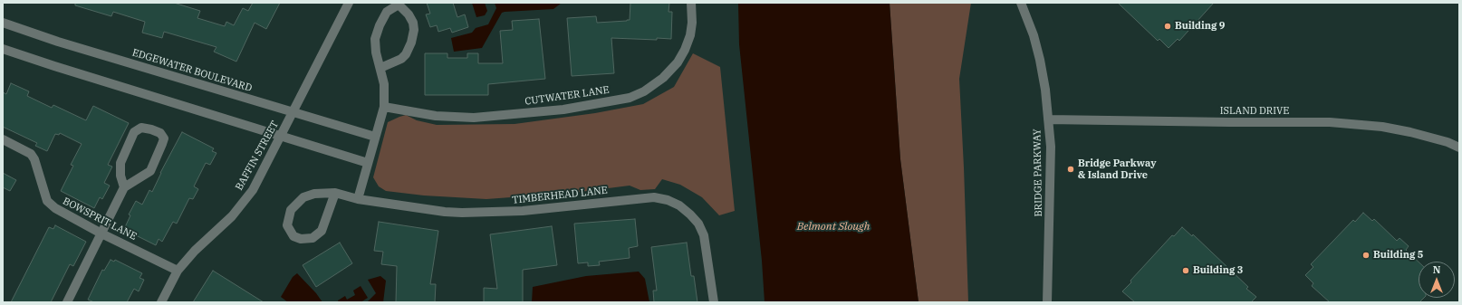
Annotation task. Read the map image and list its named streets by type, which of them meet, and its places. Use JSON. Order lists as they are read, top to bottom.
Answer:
{
  "streets": {
    "street": [
      "EDGEWATER BOULEVARD",
      "CUTWATER LANE",
      "ISLAND DRIVE",
      "BAFFIN STREET",
      "BRIDGE PARKWAY",
      "TIMBERHEAD LANE",
      "BOWSPRIT LANE"
    ]
  },
  "crossings": [
    ["EDGEWATER BOULEVARD", "BAFFIN STREET"],
    ["ISLAND DRIVE", "BRIDGE PARKWAY"],
    ["BAFFIN STREET", "BOWSPRIT LANE"]
  ],
  "water": ["Belmont Slough"],
  "places": [
    "Building 9",
    "Bridge Parkway & Island Drive",
    "Building 5",
    "Building 3"
  ],
  "north": "top"
}
